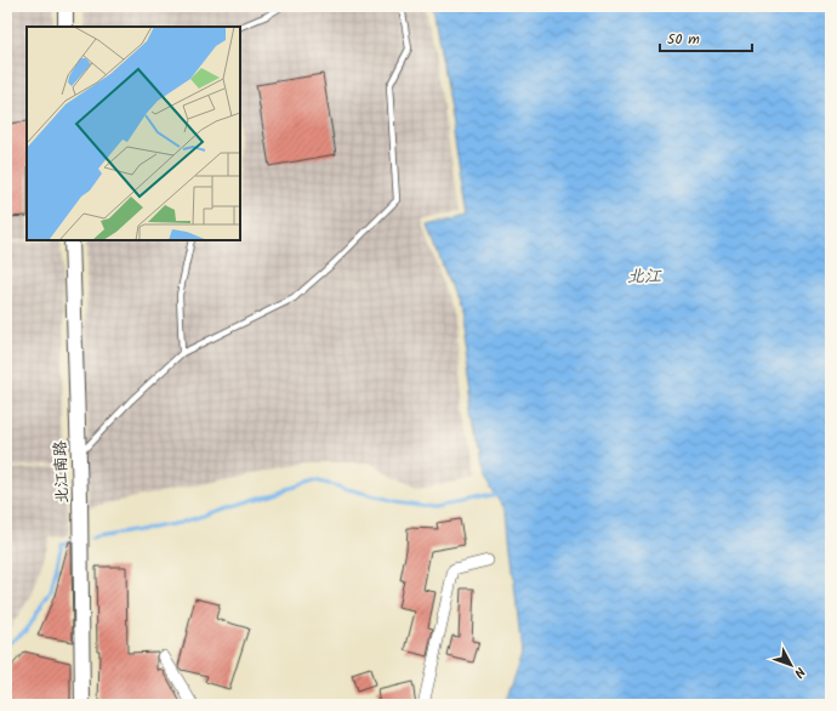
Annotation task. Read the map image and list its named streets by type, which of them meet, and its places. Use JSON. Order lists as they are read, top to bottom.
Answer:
{
  "streets": {
    "street": ["北江南路"]
  },
  "water": ["北江"],
  "scale_bar": "50 m",
  "north": "bottom right"
}
